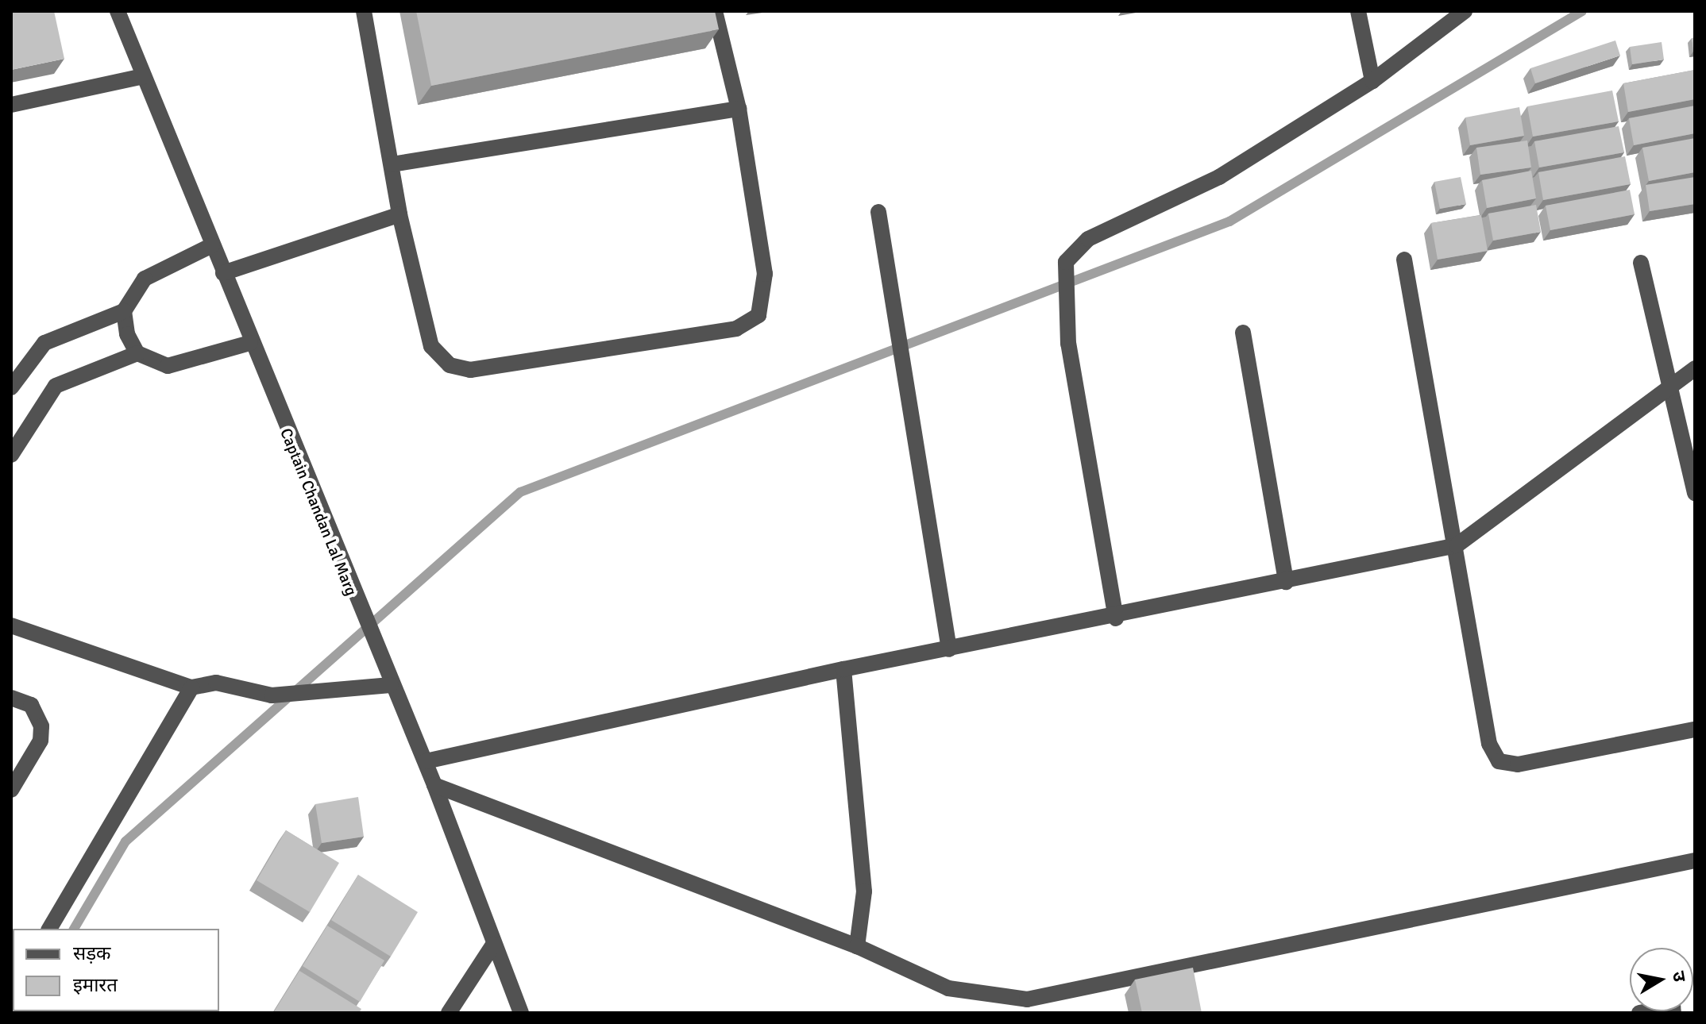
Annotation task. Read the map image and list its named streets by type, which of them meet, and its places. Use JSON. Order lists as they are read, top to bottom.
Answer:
{
  "streets": {
    "street": ["Captain Chandan Lal Marg"]
  },
  "legend": ["सड़क", "इमारत"],
  "north": "right"
}
